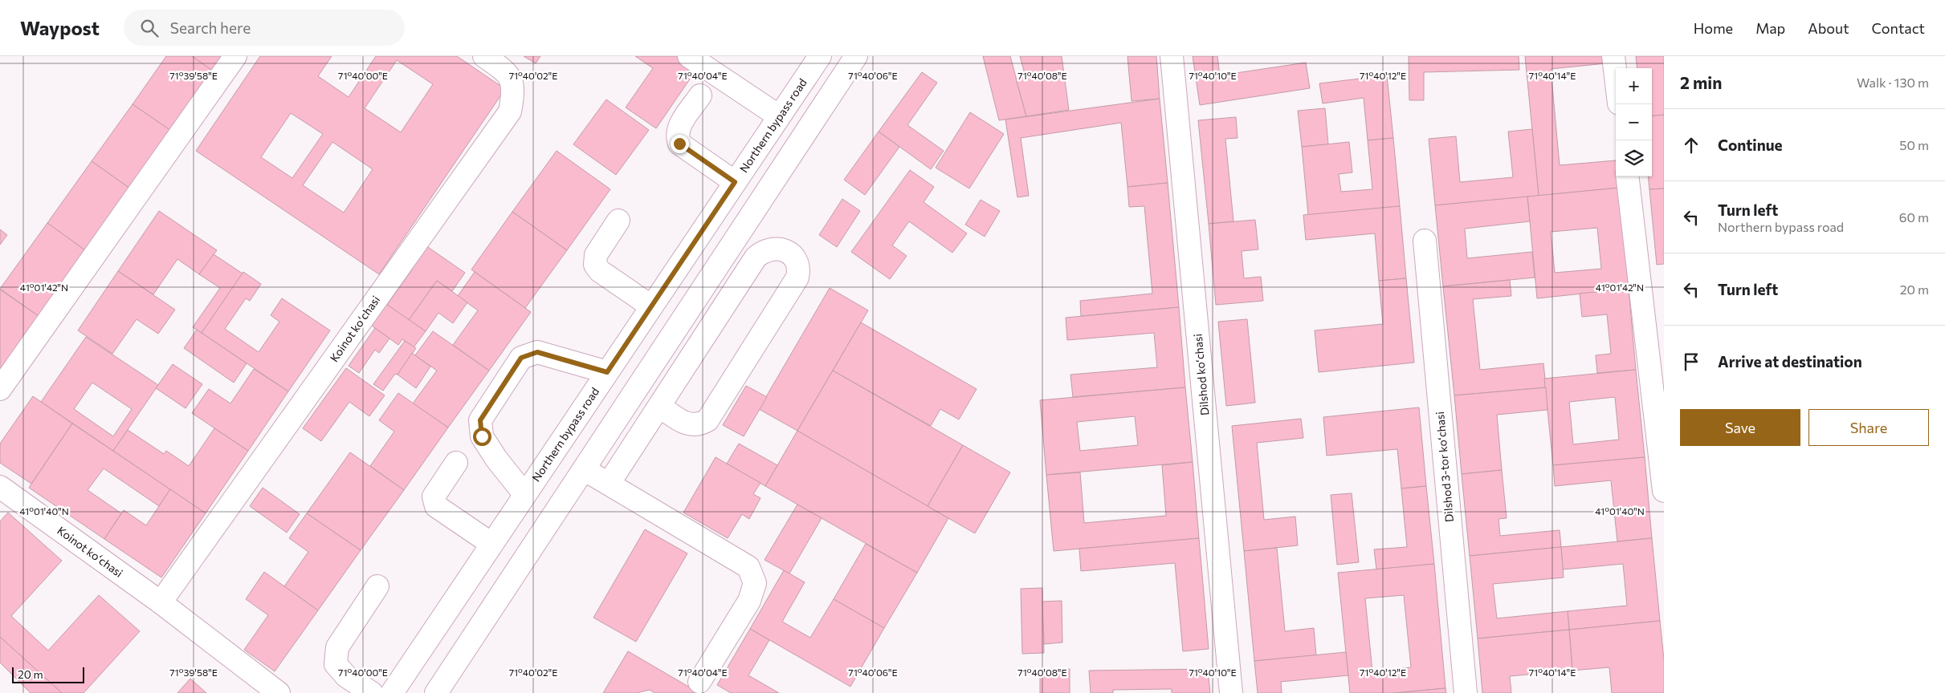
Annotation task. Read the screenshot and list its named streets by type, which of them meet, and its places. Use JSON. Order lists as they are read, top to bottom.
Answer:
{
  "streets": {
    "street": [
      "Northern bypass road",
      "Koinot koʻchasi",
      "Dilshod koʻchasi",
      "Dilshod 3-tor koʻchasi"
    ]
  },
  "scale_bar": "20 m",
  "page": {
    "header": "Waypost",
    "search": "Search here",
    "nav": [
      "Home",
      "Map",
      "About",
      "Contact"
    ],
    "heading": ["2 min", "Walk · 130 m"],
    "map_buttons": ["+", "−"],
    "list": [
      ["Continue", "50 m"],
      ["Turn left", "Northern bypass road", "60 m"],
      ["Turn left", "20 m"],
      "Arrive at destination"
    ],
    "buttons": ["Save", "Share"],
    "scale": "20 m"
  },
  "coordinates": [
    "71°39'58\"E",
    "71°40'00\"E",
    "71°40'02\"E",
    "71°40'04\"E",
    "71°40'06\"E",
    "71°40'08\"E",
    "71°40'10\"E",
    "71°40'12\"E",
    "71°40'14\"E",
    "41°01'42\"N",
    "41°01'40\"N"
  ]
}
